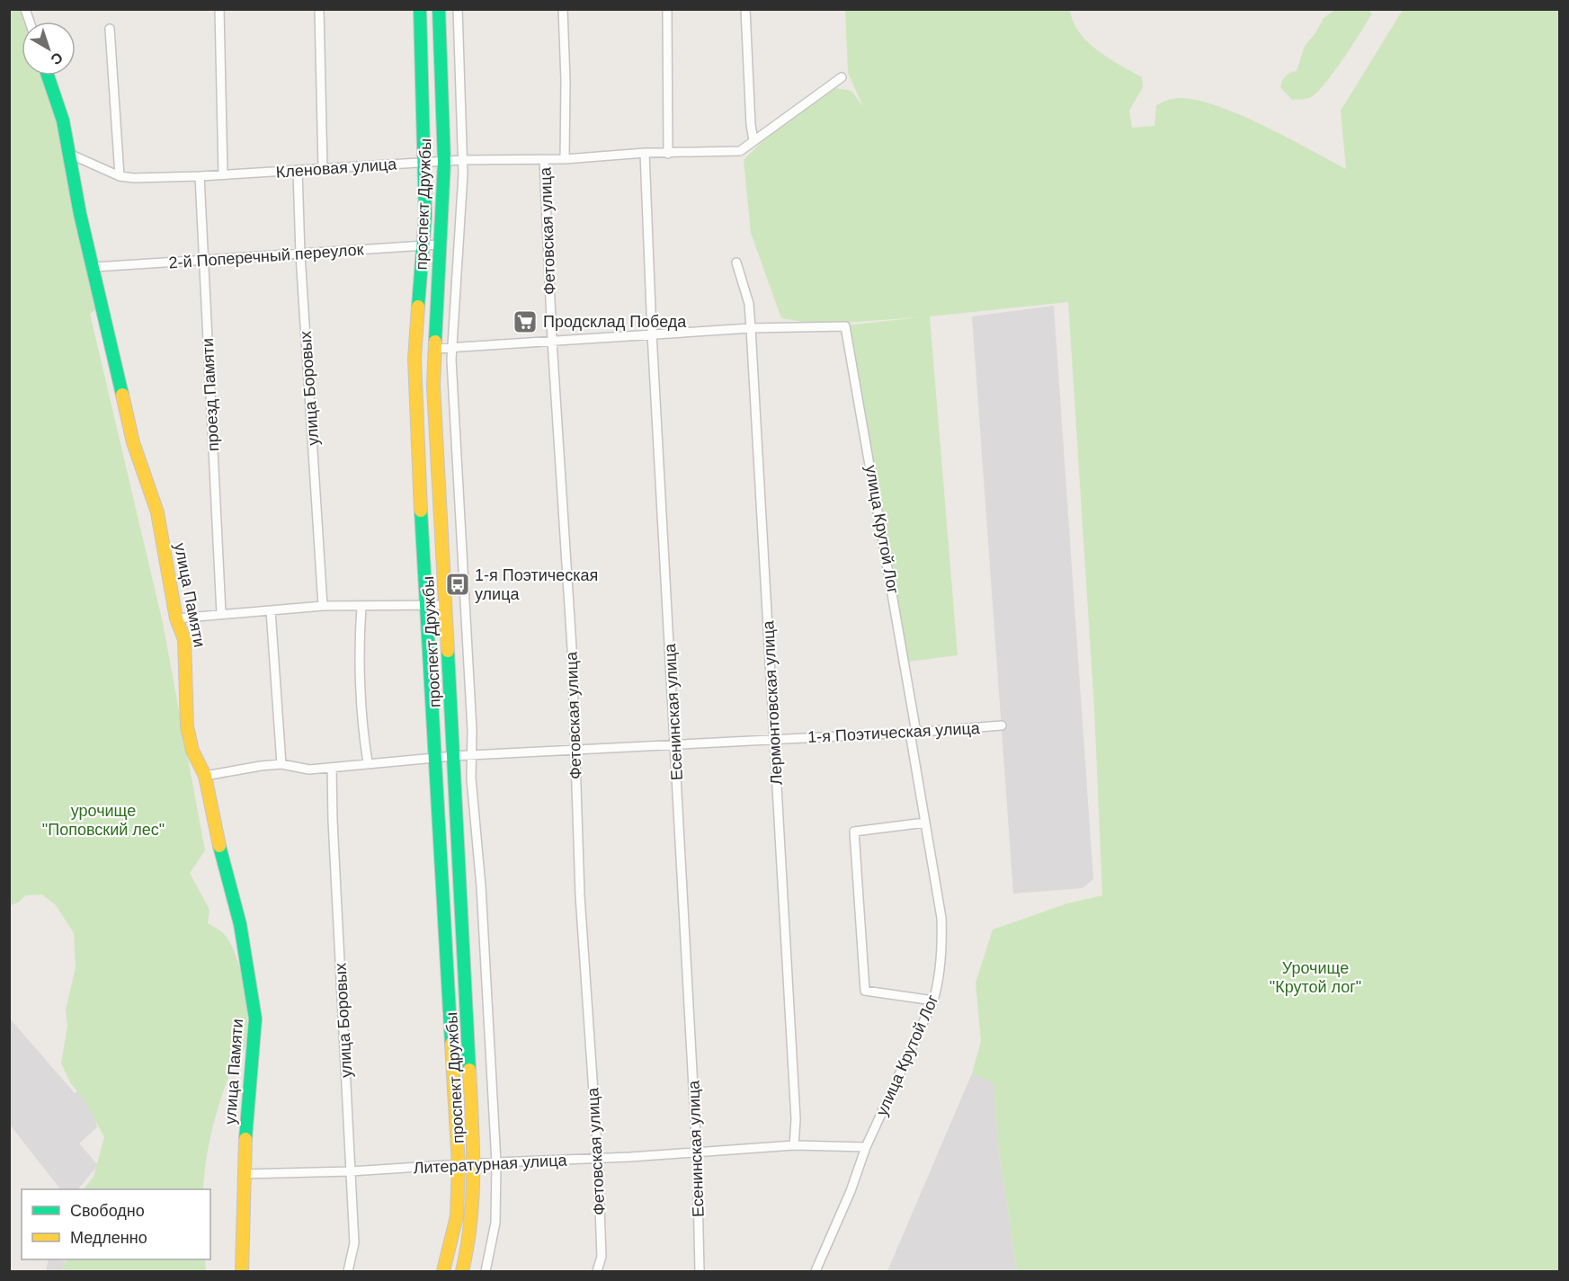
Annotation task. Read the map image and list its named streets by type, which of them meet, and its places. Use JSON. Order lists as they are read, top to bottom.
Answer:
{
  "streets": {
    "street": [
      "Кленовая улица",
      "проспект Дружбы",
      "Фетовская улица",
      "2-й Поперечный переулок",
      "улица Боровых",
      "проезд Памяти",
      "улица Крутой Лог",
      "улица Памяти",
      "Лермонтовская улица",
      "Есенинская улица",
      "1-я Поэтическая улица",
      "Литературная улица"
    ]
  },
  "crossings": [
    ["Кленовая улица", "проспект Дружбы"],
    ["Кленовая улица", "Фетовская улица"],
    ["Кленовая улица", "улица Боровых"],
    ["Кленовая улица", "проезд Памяти"],
    ["Кленовая улица", "улица Памяти"],
    ["Кленовая улица", "Есенинская улица"],
    ["проспект Дружбы", "2-й Поперечный переулок"],
    ["проспект Дружбы", "1-я Поэтическая улица"],
    ["проспект Дружбы", "Литературная улица"],
    ["Фетовская улица", "1-я Поэтическая улица"],
    ["Фетовская улица", "Литературная улица"],
    ["2-й Поперечный переулок", "улица Боровых"],
    ["2-й Поперечный переулок", "проезд Памяти"],
    ["2-й Поперечный переулок", "улица Памяти"],
    ["улица Боровых", "1-я Поэтическая улица"],
    ["улица Боровых", "Литературная улица"],
    ["улица Крутой Лог", "Лермонтовская улица"],
    ["улица Крутой Лог", "1-я Поэтическая улица"],
    ["улица Крутой Лог", "Литературная улица"],
    ["улица Памяти", "1-я Поэтическая улица"],
    ["улица Памяти", "Литературная улица"],
    ["Лермонтовская улица", "1-я Поэтическая улица"],
    ["Лермонтовская улица", "Литературная улица"],
    ["Есенинская улица", "1-я Поэтическая улица"],
    ["Есенинская улица", "Литературная улица"]
  ],
  "parks": ["урочище \"Поповский лес\"", "Урочище \"Крутой лог\""],
  "places": {
    "supermarket": ["Продсклад Победа"],
    "bus stop": ["1-я Поэтическая улица"]
  },
  "legend": ["Свободно", "Медленно"],
  "north": "bottom right"
}
